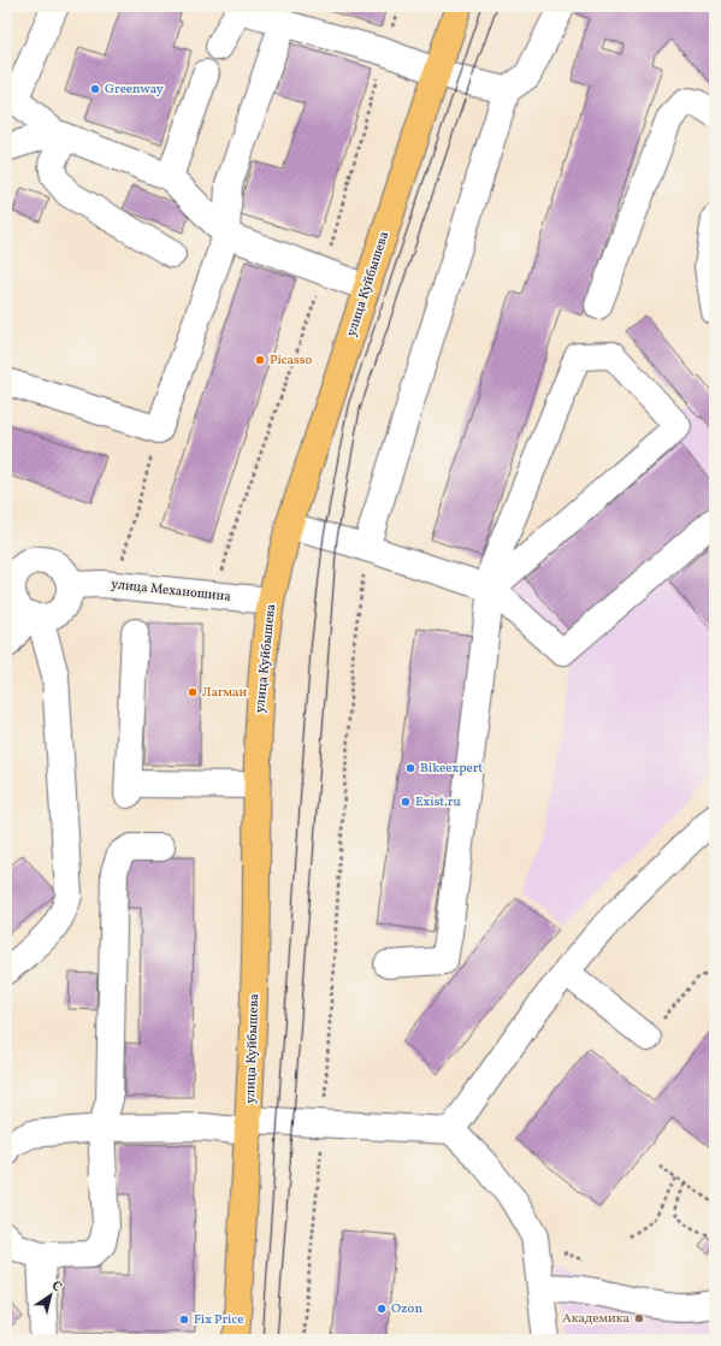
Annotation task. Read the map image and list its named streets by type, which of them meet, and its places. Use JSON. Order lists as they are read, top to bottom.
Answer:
{
  "streets": {
    "main road": ["улица Куйбышева"],
    "street": ["улица Механошина"]
  },
  "crossings": [
    ["улица Куйбышева", "улица Механошина"]
  ],
  "places": [
    "Greenway",
    "Picasso",
    "Лагман",
    "Bikeexpert",
    "Exist.ru",
    "Ozon",
    "Академика",
    "Fix Price"
  ],
  "north": "top right"
}
